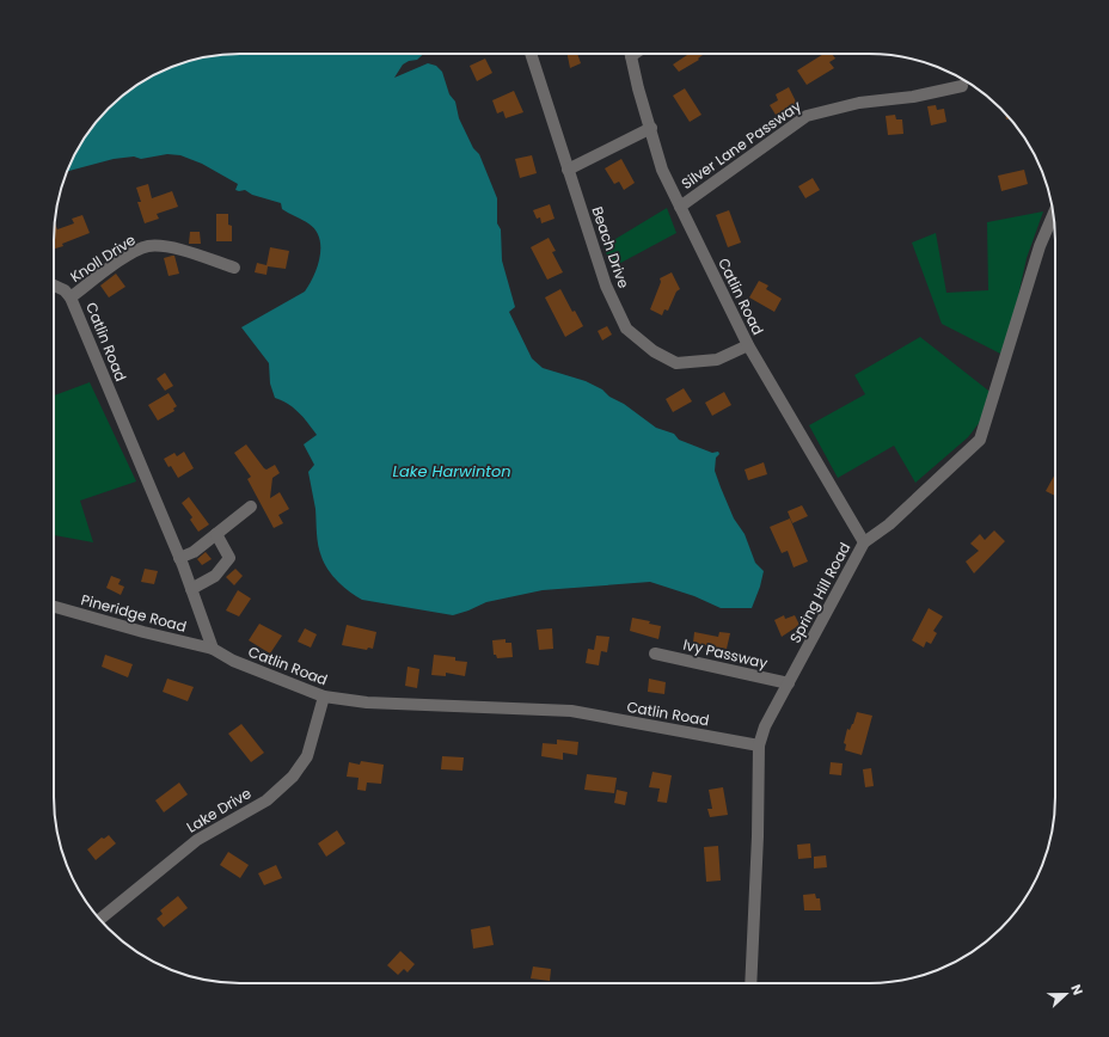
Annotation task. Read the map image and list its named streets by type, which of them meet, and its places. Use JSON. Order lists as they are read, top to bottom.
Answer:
{
  "streets": {
    "street": [
      "Silver Lane Passway",
      "Beach Drive",
      "Knoll Drive",
      "Catlin Road",
      "Spring Hill Road",
      "Pineridge Road",
      "Ivy Passway",
      "Lake Drive"
    ]
  },
  "crossings": [
    ["Silver Lane Passway", "Catlin Road"],
    ["Beach Drive", "Catlin Road"],
    ["Knoll Drive", "Catlin Road"],
    ["Catlin Road", "Spring Hill Road"],
    ["Catlin Road", "Pineridge Road"],
    ["Catlin Road", "Lake Drive"],
    ["Spring Hill Road", "Ivy Passway"]
  ],
  "water": ["Lake Harwinton"],
  "north": "right"
}
